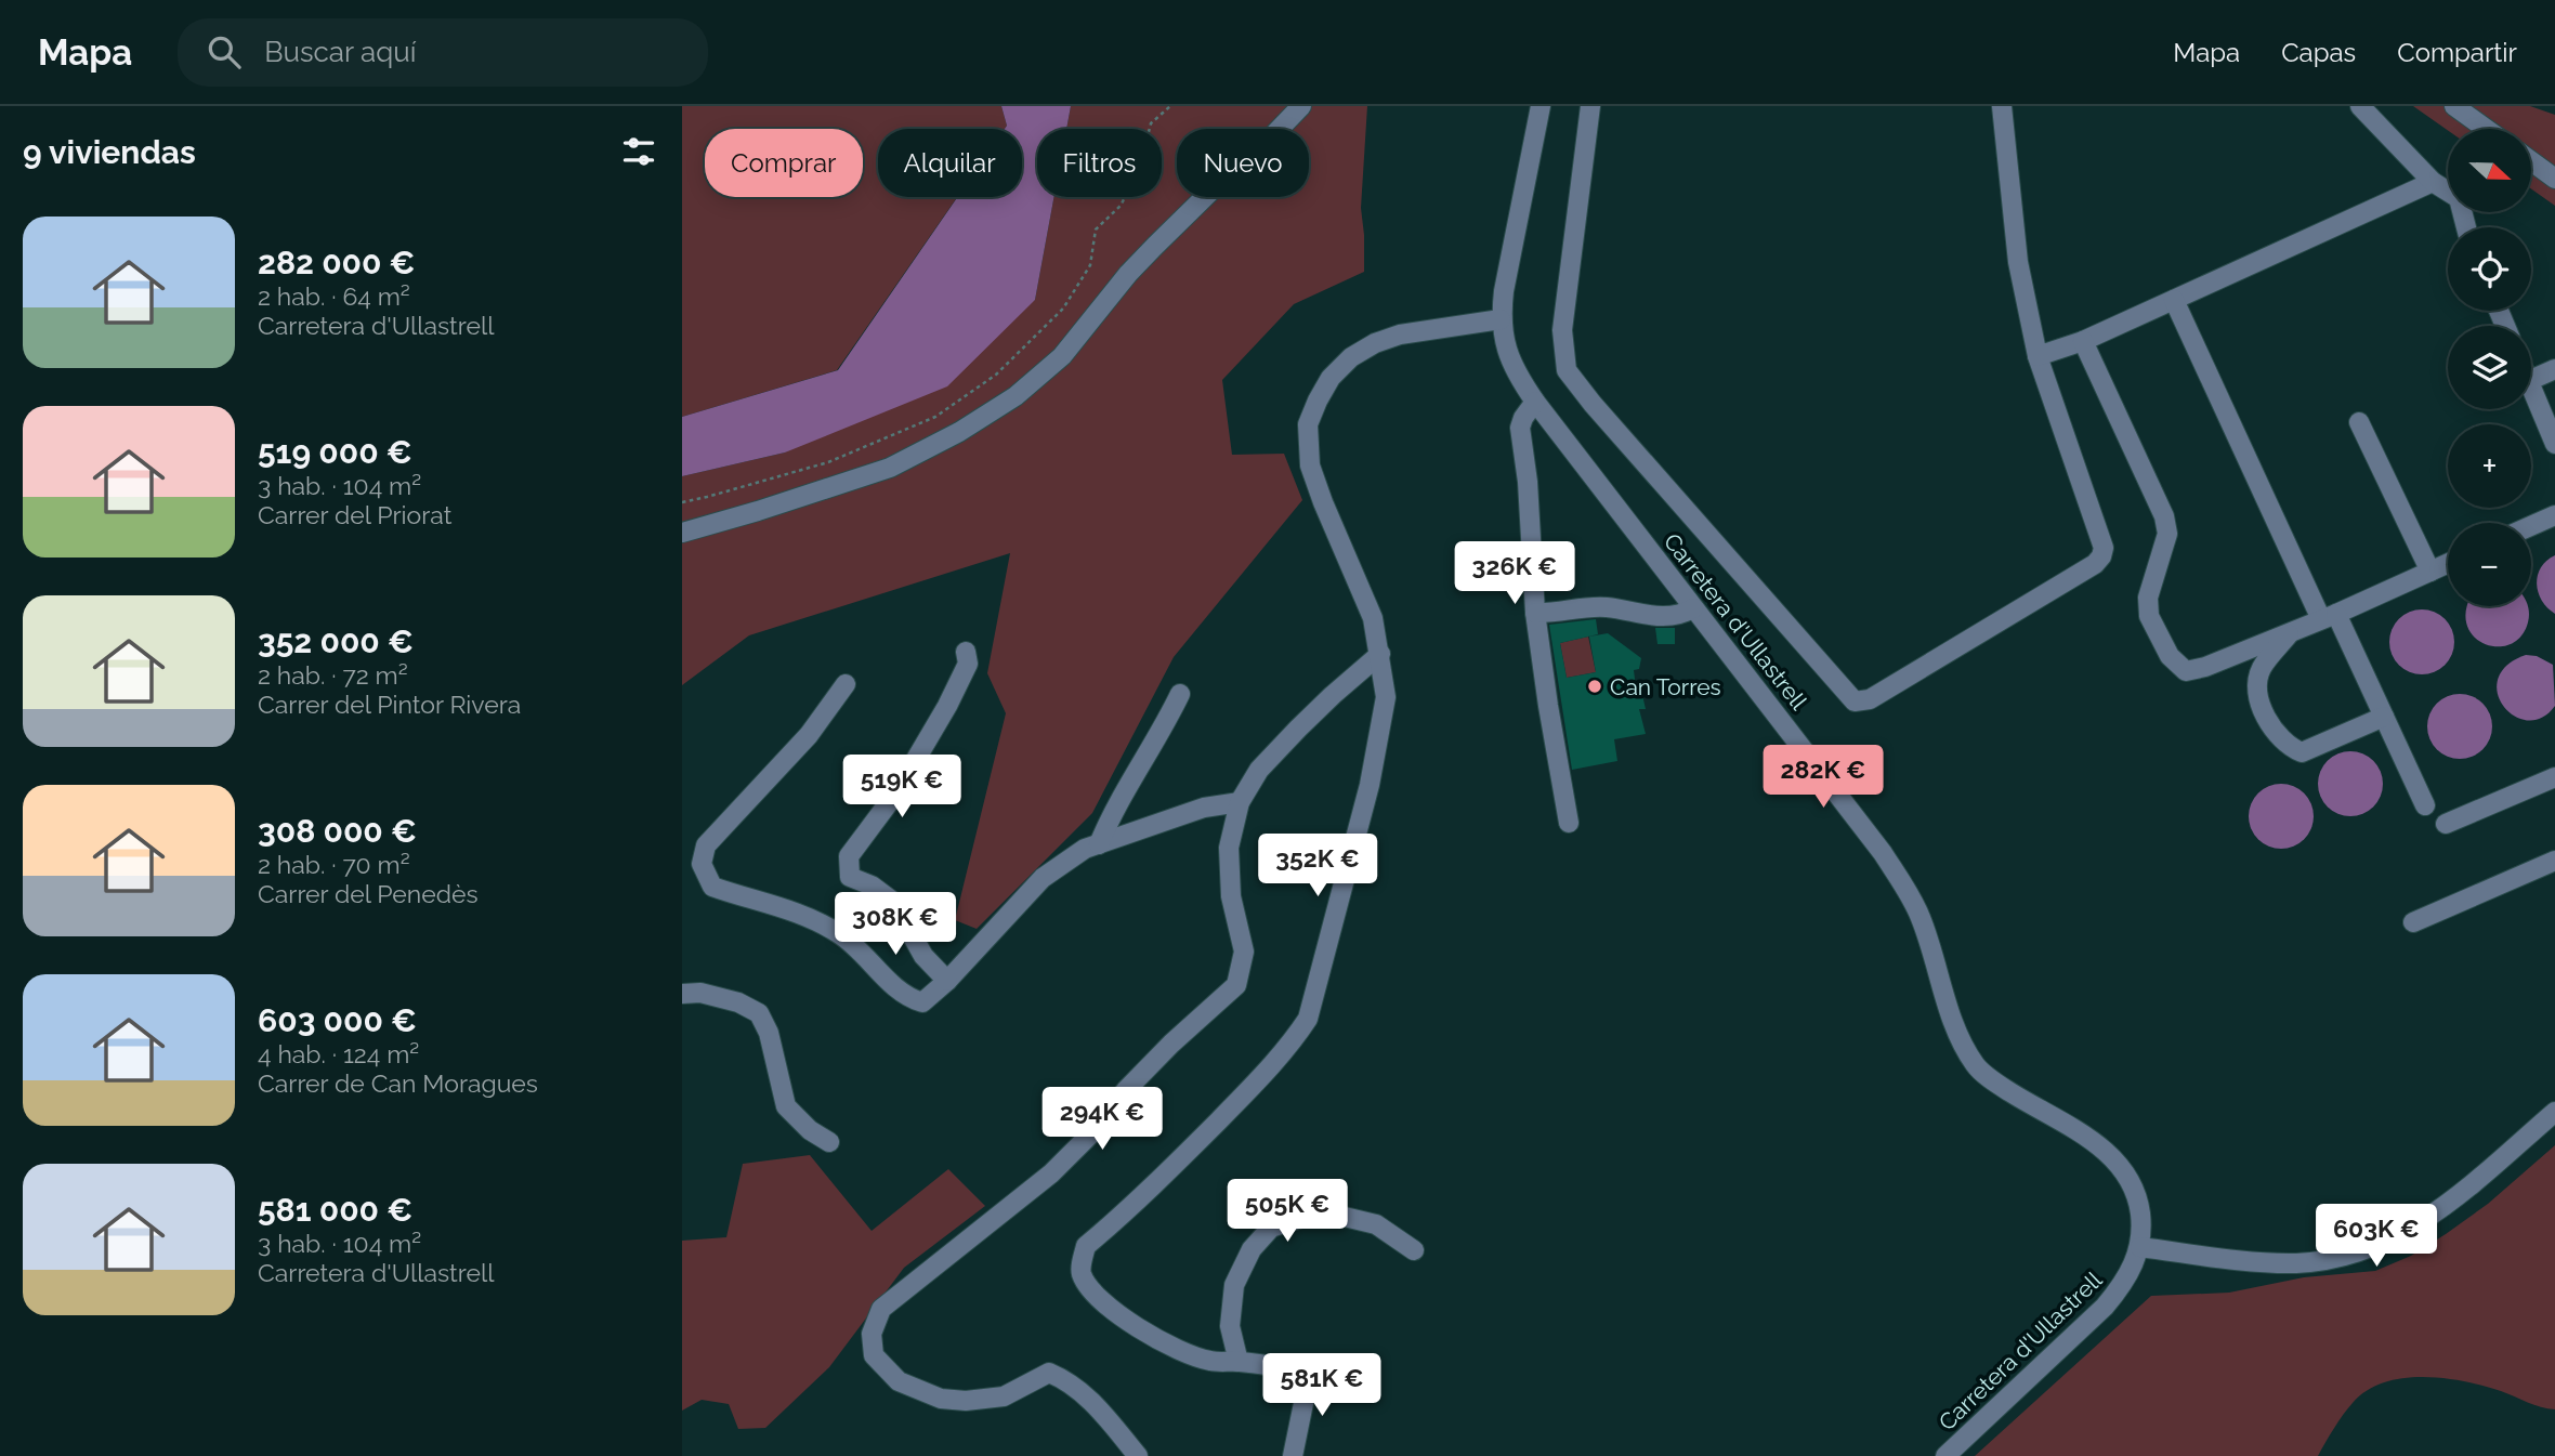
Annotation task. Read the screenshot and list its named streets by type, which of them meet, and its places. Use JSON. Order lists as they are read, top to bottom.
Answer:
{
  "streets": {
    "street": ["Carretera d'Ullastrell"]
  },
  "places": ["Can Torres"],
  "north": "right",
  "page": {
    "header": "Mapa",
    "search": "Buscar aquí",
    "nav": ["Mapa", "Capas", "Compartir"],
    "heading": "9 viviendas",
    "map_buttons": ["+", "−"],
    "chip": [
      "Comprar",
      "Alquilar",
      "Filtros",
      "Nuevo"
    ],
    "list": [
      {
        "name": "282 000 €",
        "note": "2 hab. · 64 m² · Carretera d'Ullastrell"
      },
      {
        "name": "519 000 €",
        "note": "3 hab. · 104 m² · Carrer del Priorat"
      },
      {
        "name": "352 000 €",
        "note": "2 hab. · 72 m² · Carrer del Pintor Rivera"
      },
      {
        "name": "308 000 €",
        "note": "2 hab. · 70 m² · Carrer del Penedès"
      },
      {
        "name": "603 000 €",
        "note": "4 hab. · 124 m² · Carrer de Can Moragues"
      },
      {
        "name": "581 000 €",
        "note": "3 hab. · 104 m² · Carretera d'Ullastrell"
      }
    ],
    "price": [
      "326K €",
      "282K €",
      "519K €",
      "352K €",
      "308K €",
      "294K €",
      "505K €",
      "603K €",
      "581K €"
    ]
  }
}
